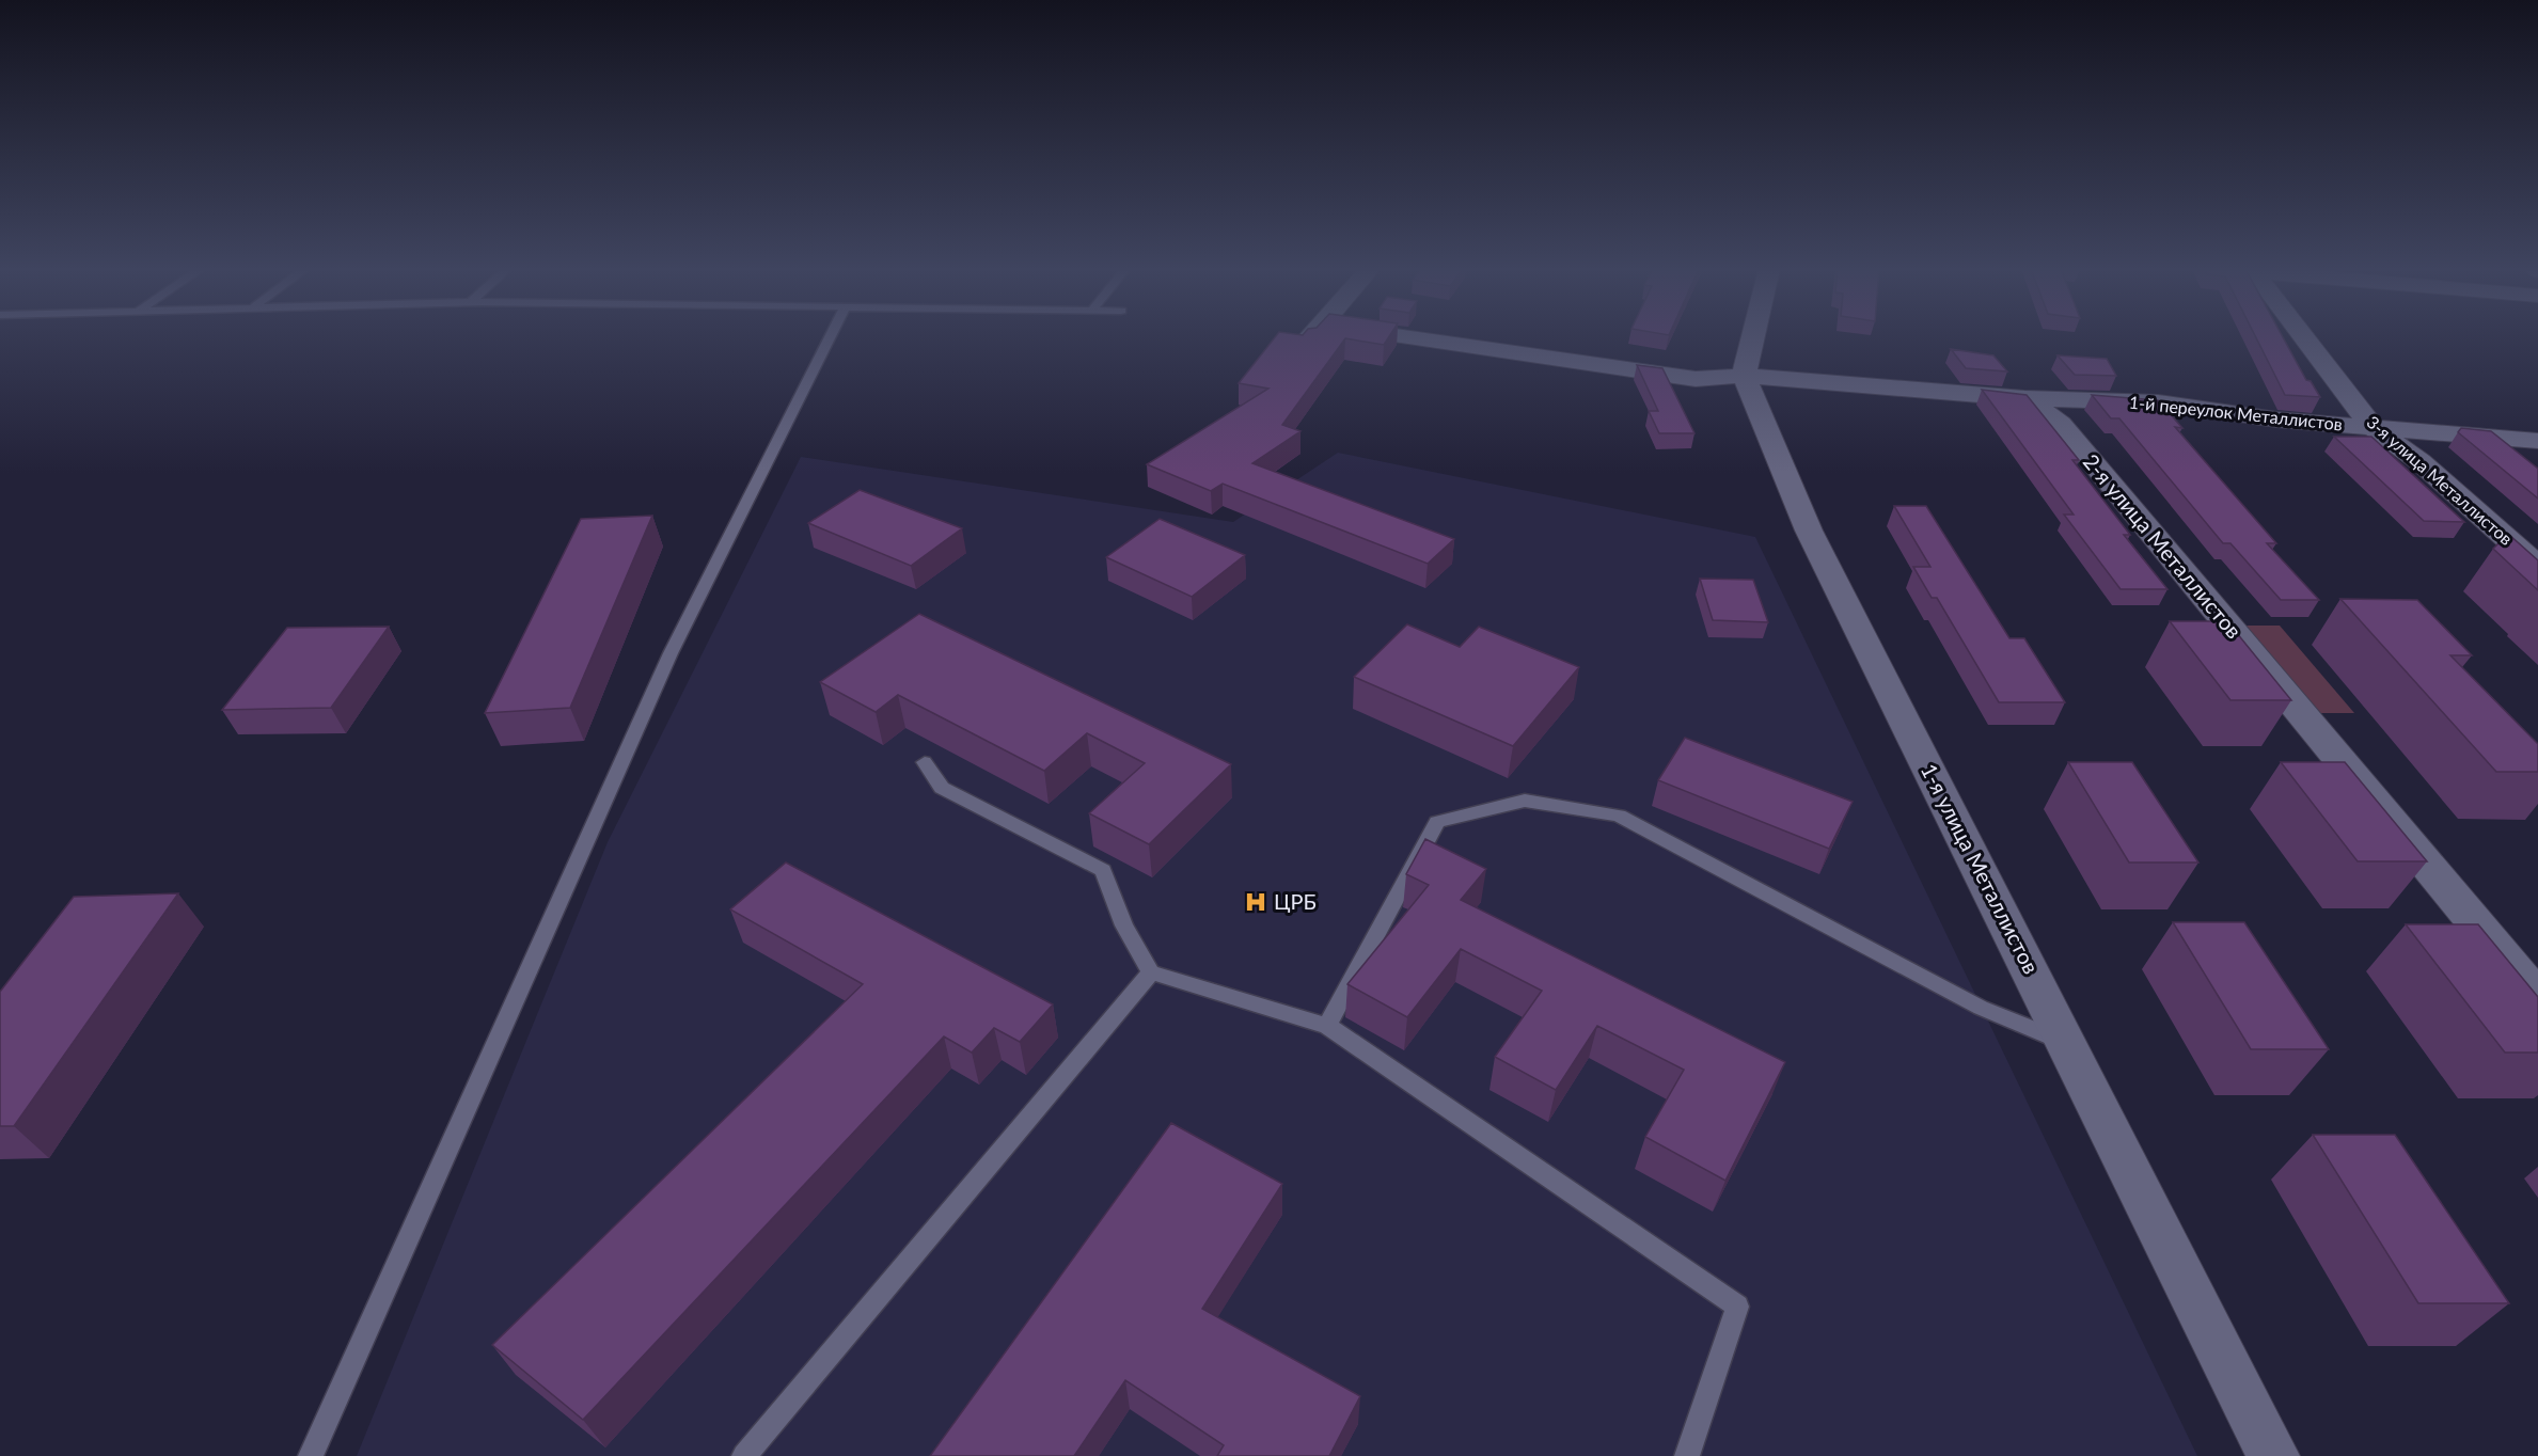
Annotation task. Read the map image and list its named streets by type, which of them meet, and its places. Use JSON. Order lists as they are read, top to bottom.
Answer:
{
  "streets": {
    "street": [
      "1-й переулок Металлистов",
      "3-я улица Металлистов",
      "2-я улица Металлистов",
      "1-я улица Металлистов"
    ]
  },
  "crossings": [
    ["1-й переулок Металлистов", "3-я улица Металлистов"],
    ["1-й переулок Металлистов", "2-я улица Металлистов"],
    ["1-й переулок Металлистов", "1-я улица Металлистов"]
  ],
  "places": {
    "hospital": ["ЦРБ"]
  }
}
